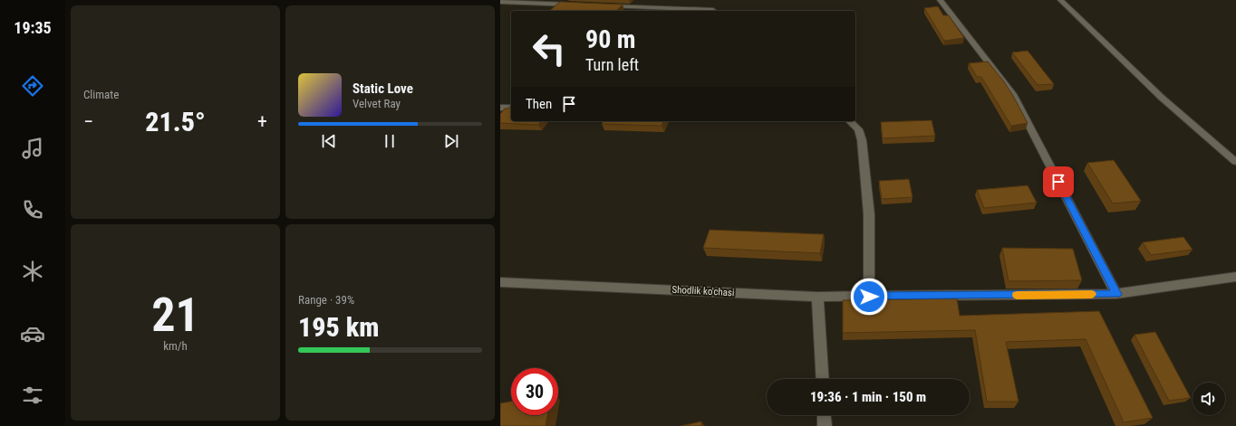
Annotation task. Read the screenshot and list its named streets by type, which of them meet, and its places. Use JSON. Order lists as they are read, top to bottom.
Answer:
{
  "streets": {
    "street": ["Shodlik ko'chasi"]
  },
  "page": {
    "tabs": "19:35",
    "tile": [
      "Climate",
      ["21", "km/h"],
      ["Range · 39%", "195 km"]
    ],
    "turn": ["90 m", "Turn left"],
    "song": ["Static Love", "Velvet Ray"],
    "then": "Then",
    "heat": ["−", "21.5°", "+"],
    "limit": "30",
    "trip": "19:36 · 1 min · 150 m"
  }
}
